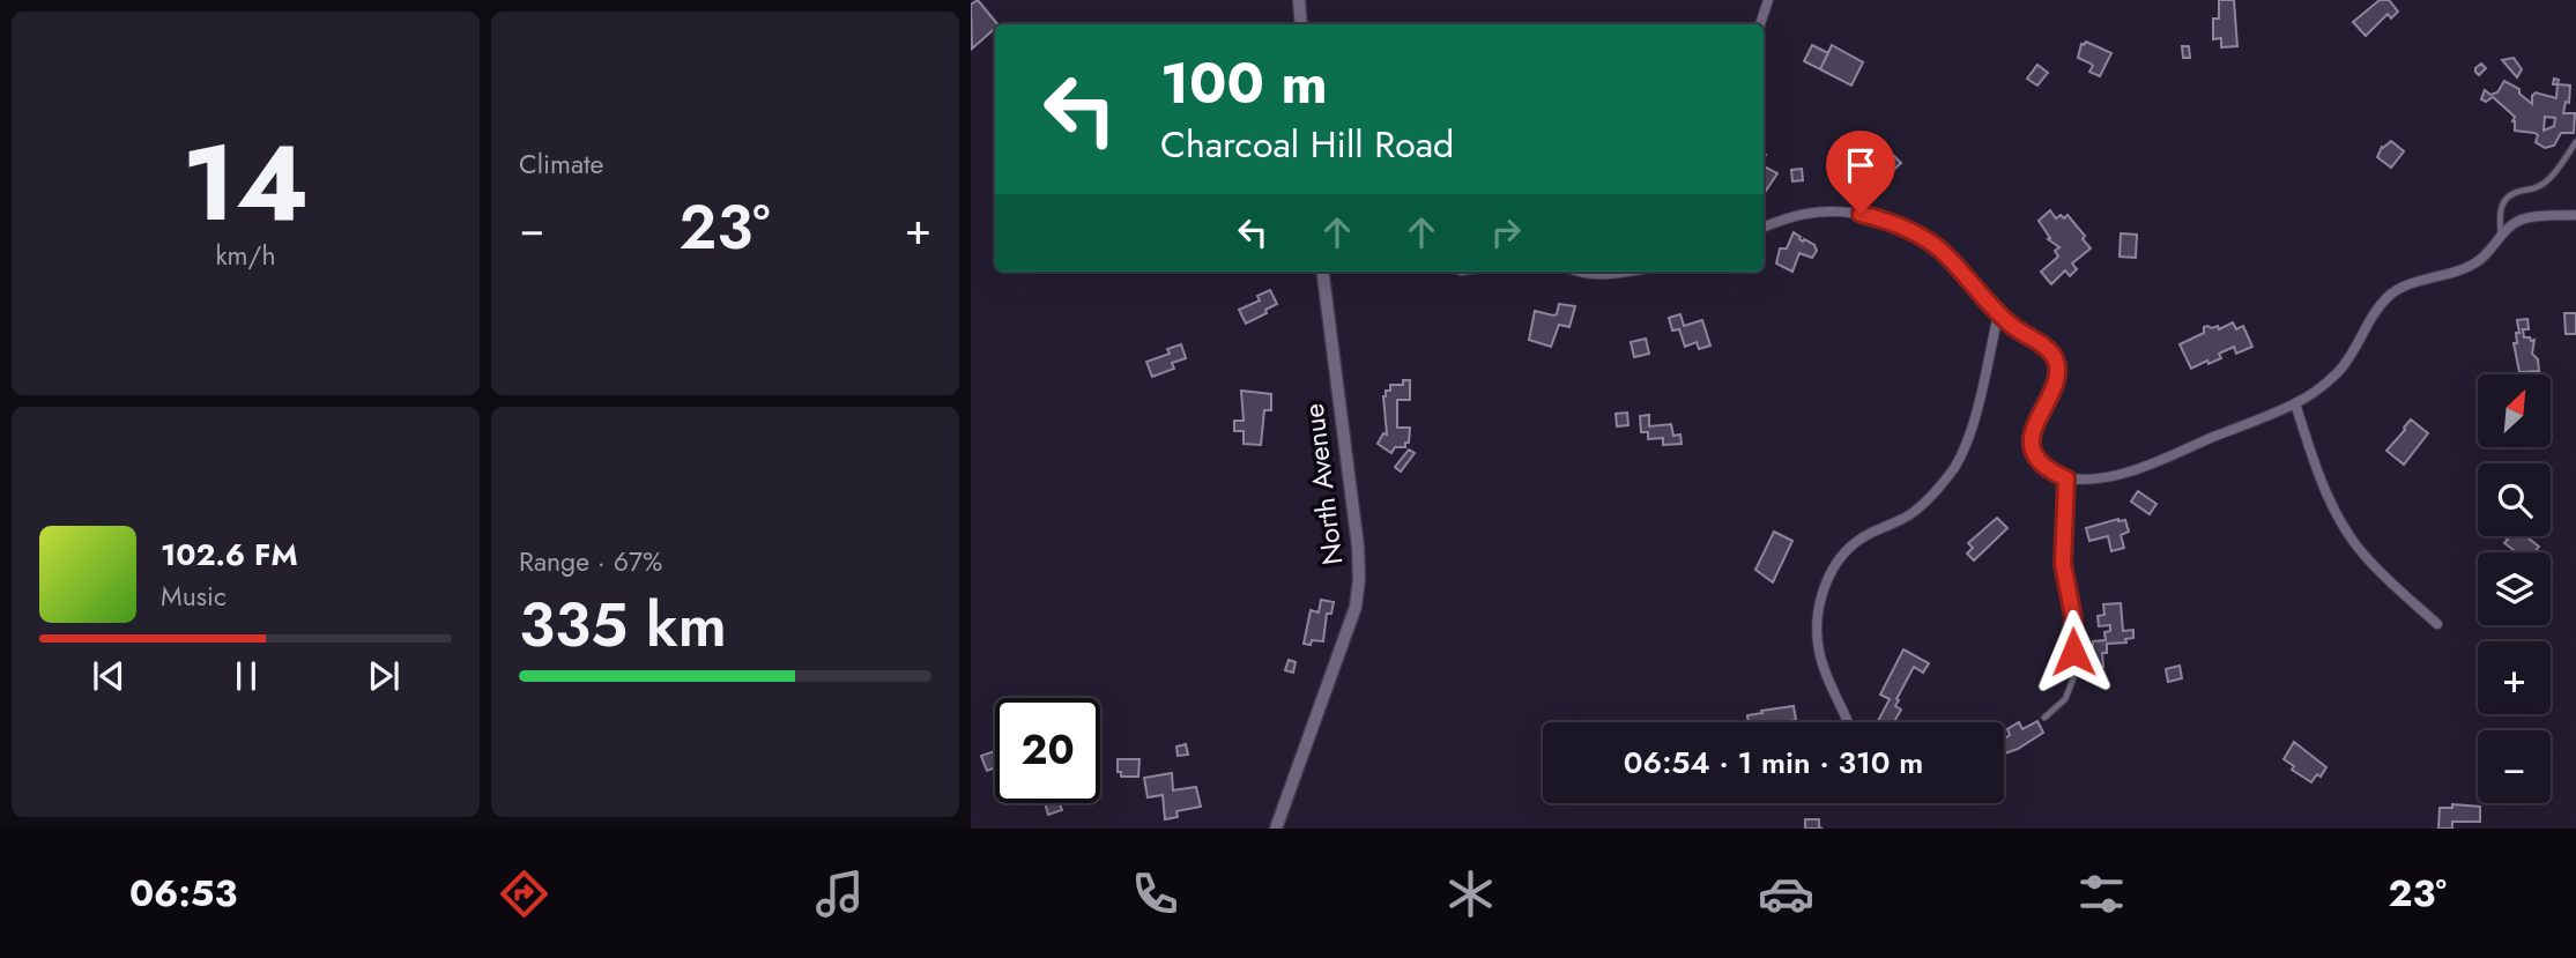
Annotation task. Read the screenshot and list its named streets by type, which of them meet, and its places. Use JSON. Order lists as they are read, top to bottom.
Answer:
{
  "streets": {
    "street": ["North Avenue"]
  },
  "north": "top right",
  "page": {
    "tile": [
      ["14", "km/h"],
      "Climate",
      ["Range · 67%", "335 km"]
    ],
    "turn": ["100 m", "Charcoal Hill Road"],
    "heat": ["−", "23°", "+"],
    "map_buttons": ["+", "−"],
    "song": ["102.6 FM", "Music"],
    "limit": "20",
    "trip": "06:54 · 1 min · 310 m",
    "tabs": ["06:53", "23°"]
  }
}
